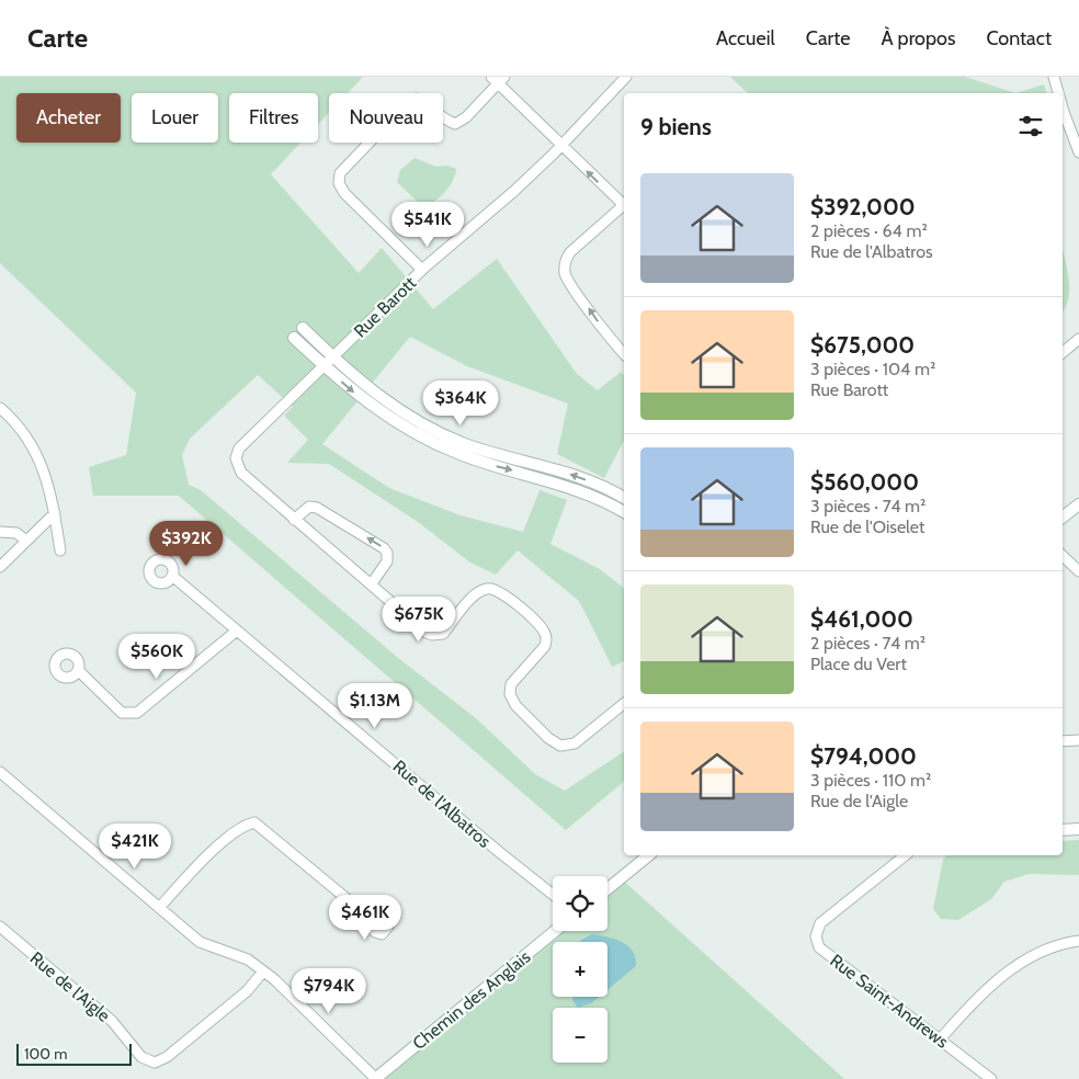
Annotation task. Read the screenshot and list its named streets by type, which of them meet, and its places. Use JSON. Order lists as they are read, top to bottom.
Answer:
{
  "streets": {
    "street": [
      "Rue Barott",
      "Rue de l'Albatros",
      "Rue de l'Aigle",
      "Chemin des Anglais",
      "Rue Saint-Andrews"
    ]
  },
  "scale_bar": "100 m",
  "page": {
    "header": "Carte",
    "nav": [
      "Accueil",
      "Carte",
      "À propos",
      "Contact"
    ],
    "chip": [
      "Acheter",
      "Louer",
      "Filtres",
      "Nouveau"
    ],
    "heading": "9 biens",
    "list": [
      {
        "name": "$392,000",
        "note": "2 pièces · 64 m² · Rue de l'Albatros"
      },
      {
        "name": "$675,000",
        "note": "3 pièces · 104 m² · Rue Barott"
      },
      {
        "name": "$560,000",
        "note": "3 pièces · 74 m² · Rue de l'Oiselet"
      },
      {
        "name": "$461,000",
        "note": "2 pièces · 74 m² · Place du Vert"
      },
      {
        "name": "$794,000",
        "note": "3 pièces · 110 m² · Rue de l'Aigle"
      }
    ],
    "price": [
      "$541K",
      "$364K",
      "$392K",
      "$675K",
      "$560K",
      "$1.13M",
      "$421K",
      "$461K",
      "$794K"
    ],
    "map_buttons": ["+", "−"],
    "scale": "100 m"
  }
}
